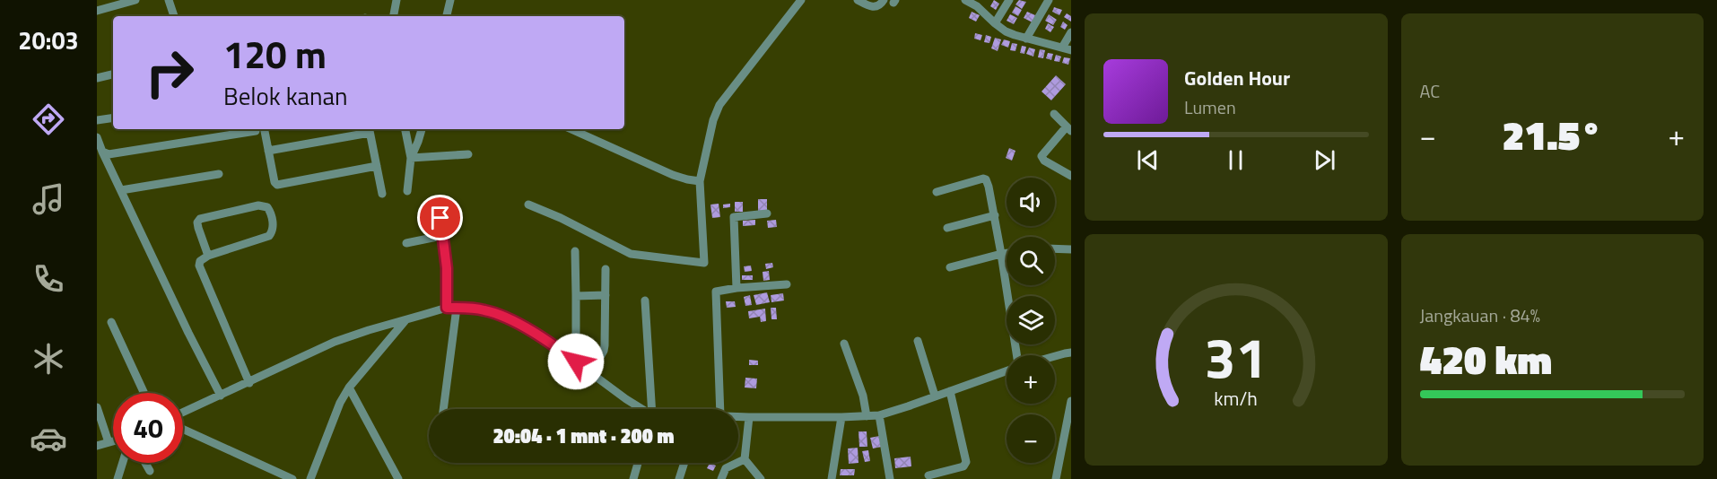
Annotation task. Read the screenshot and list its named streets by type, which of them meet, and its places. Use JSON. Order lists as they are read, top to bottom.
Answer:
{
  "page": {
    "tabs": "20:03",
    "tile": [
      "AC",
      ["Jangkauan · 84%", "420 km"]
    ],
    "turn": ["120 m", "Belok kanan"],
    "song": ["Golden Hour", "Lumen"],
    "heat": ["−", "21.5°", "+"],
    "map_buttons": ["+", "−"],
    "limit": "40",
    "trip": "20:04 · 1 mnt · 200 m",
    "gauge": ["31", "km/h"]
  }
}
